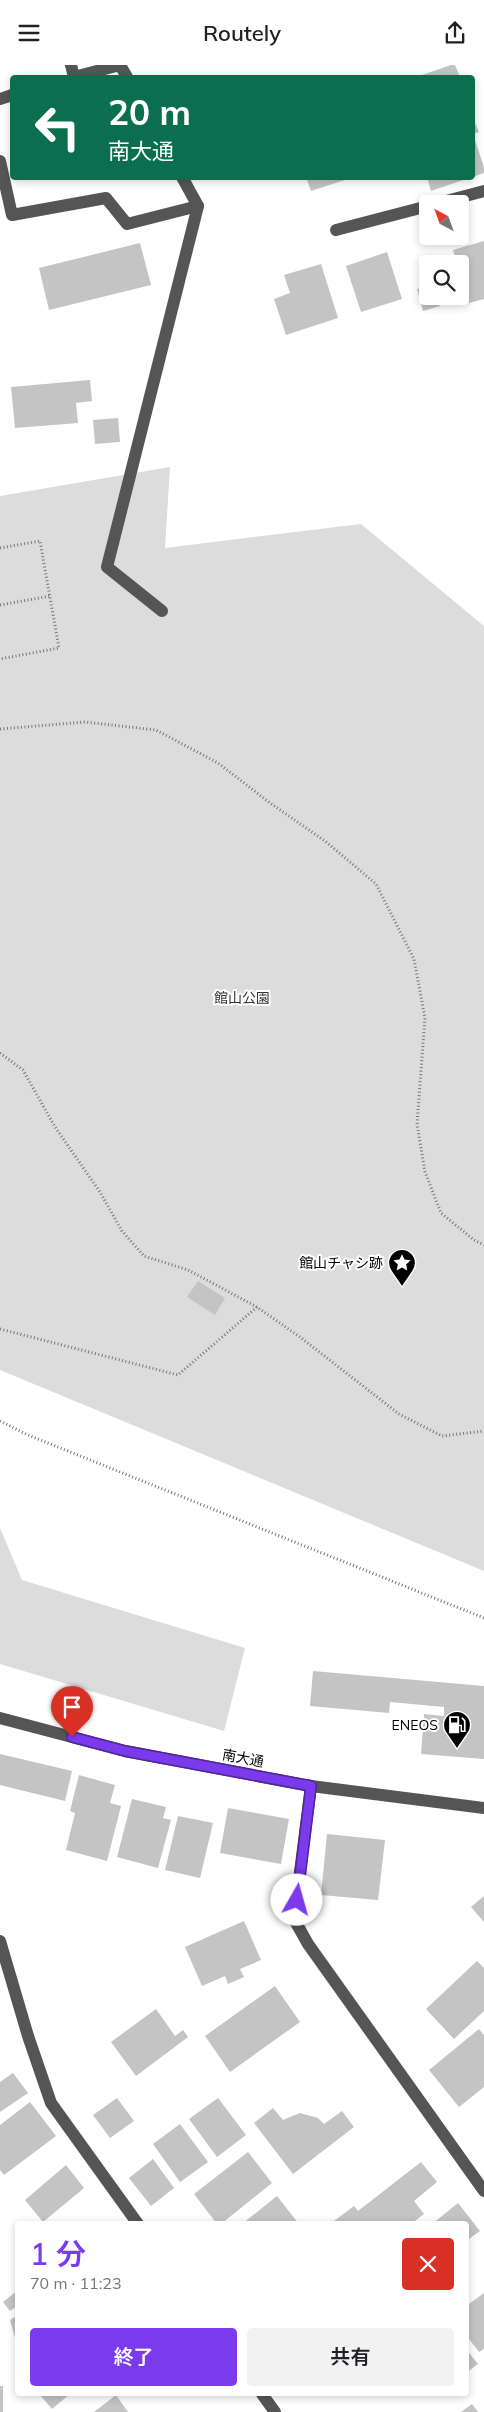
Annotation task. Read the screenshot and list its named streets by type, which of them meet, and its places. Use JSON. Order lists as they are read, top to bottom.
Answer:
{
  "streets": {
    "street": ["南大通"]
  },
  "parks": ["館山公園"],
  "places": {
    "place": ["館山チャシ跡"],
    "fuel station": ["ENEOS"]
  },
  "north": "top left",
  "page": {
    "header": "Routely",
    "turn": ["20 m", "南大通"],
    "heading": ["1 分", "70 m · 11:23"],
    "buttons": ["終了", "共有"]
  }
}
